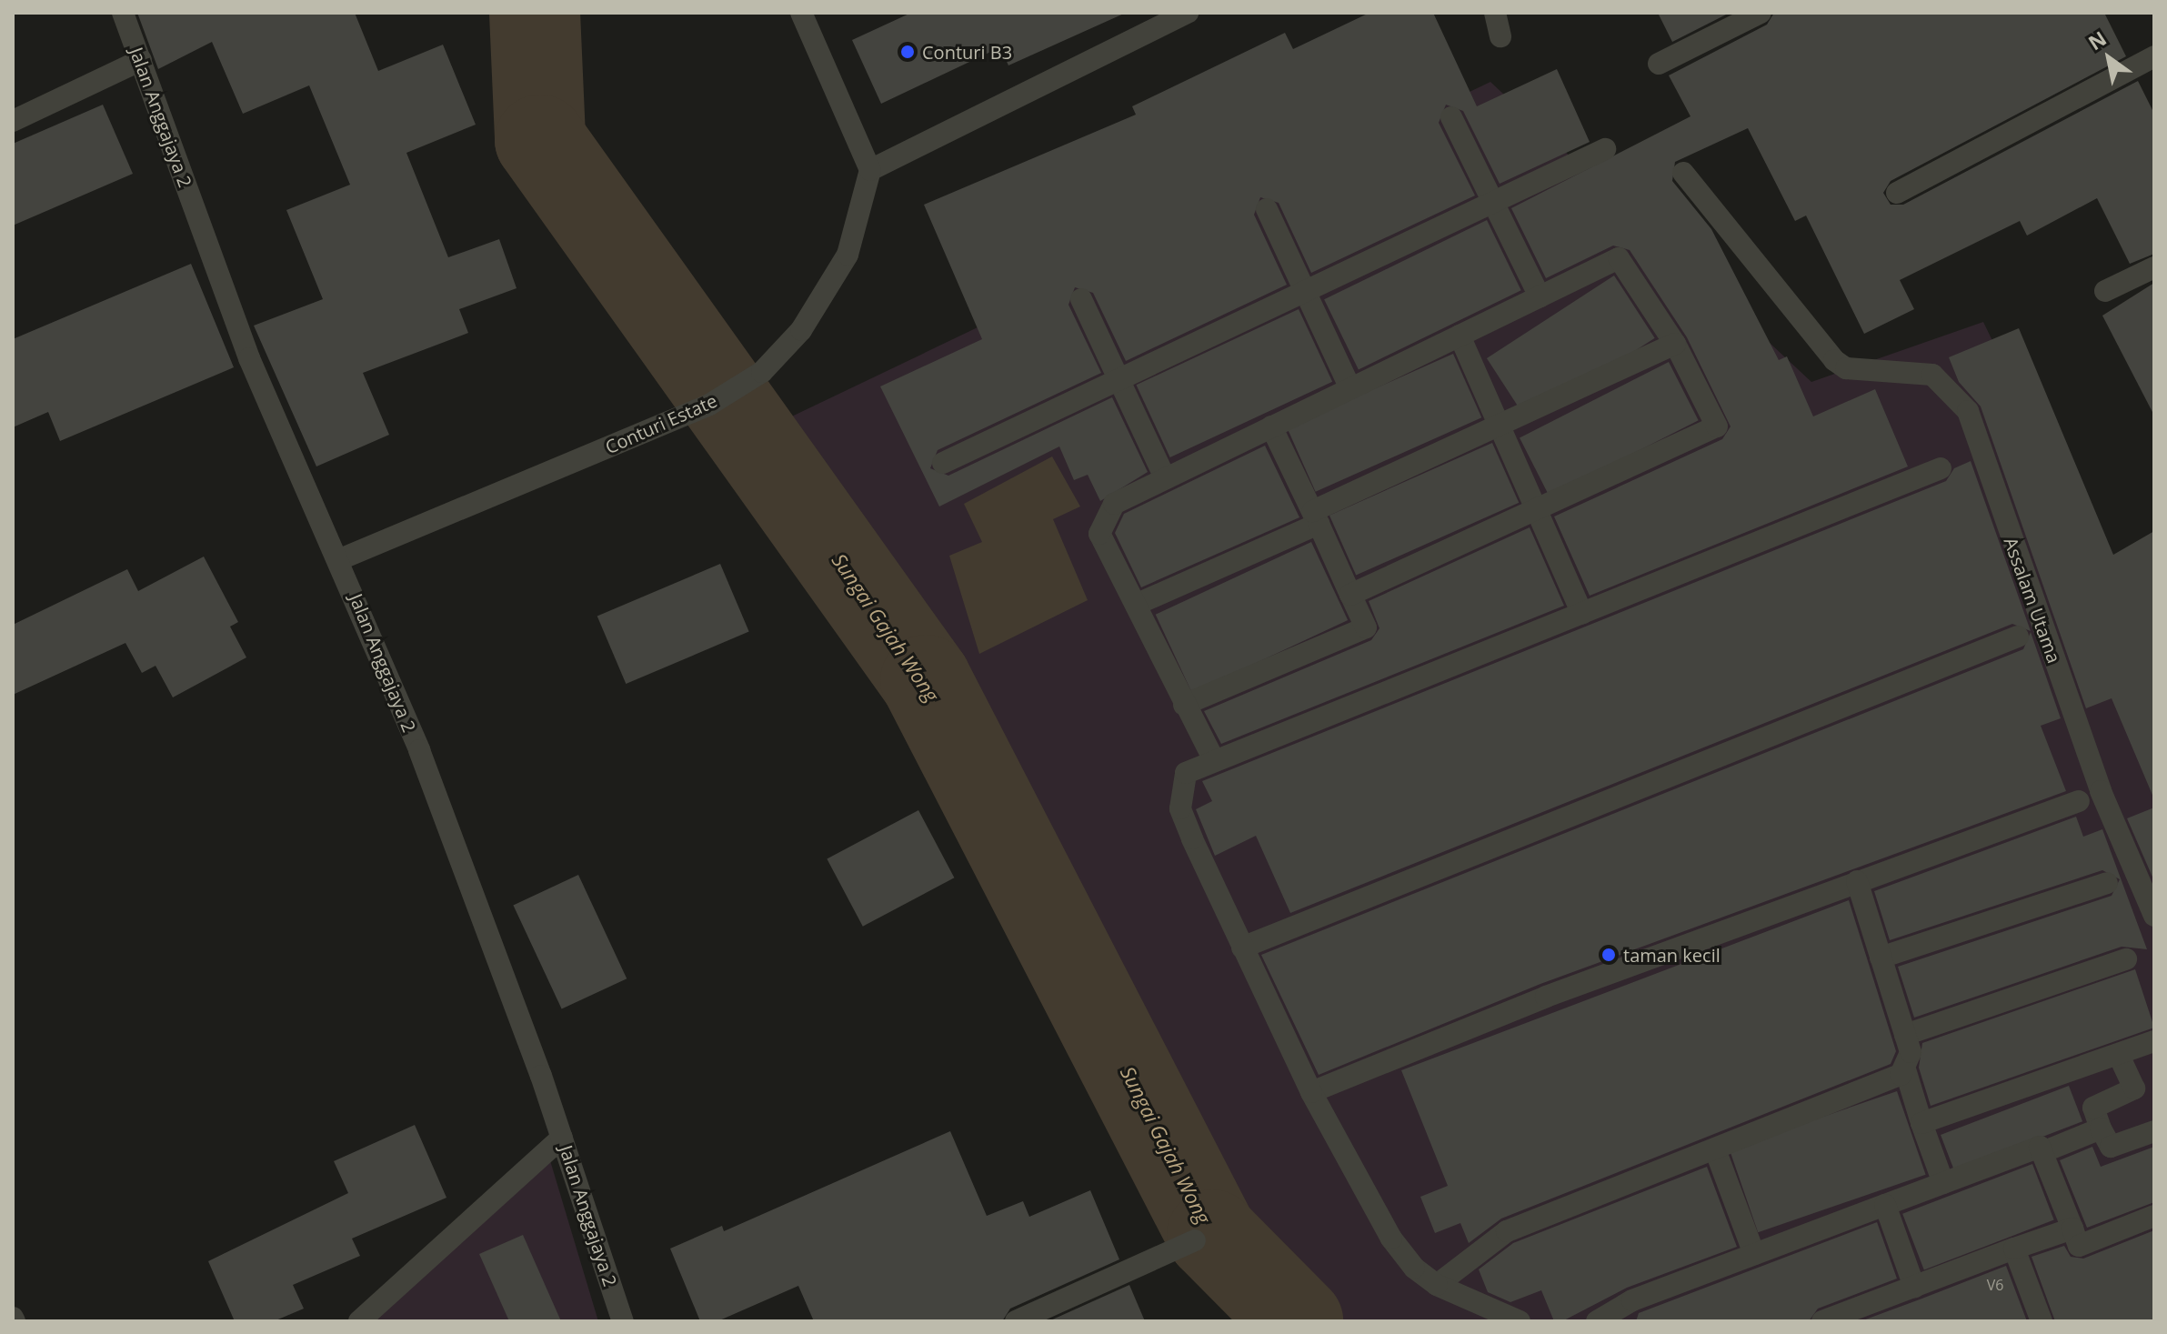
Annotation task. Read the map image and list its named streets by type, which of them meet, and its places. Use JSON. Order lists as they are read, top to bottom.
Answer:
{
  "streets": {
    "street": ["Jalan Anggajaya 2", "Conturi Estate", "Assalam Utama"]
  },
  "crossings": [
    ["Jalan Anggajaya 2", "Conturi Estate"]
  ],
  "water": ["Sungai Gajah Wong"],
  "places": ["Conturi B3", "taman kecil"],
  "house_numbers": ["V6"],
  "north": "top left"
}
